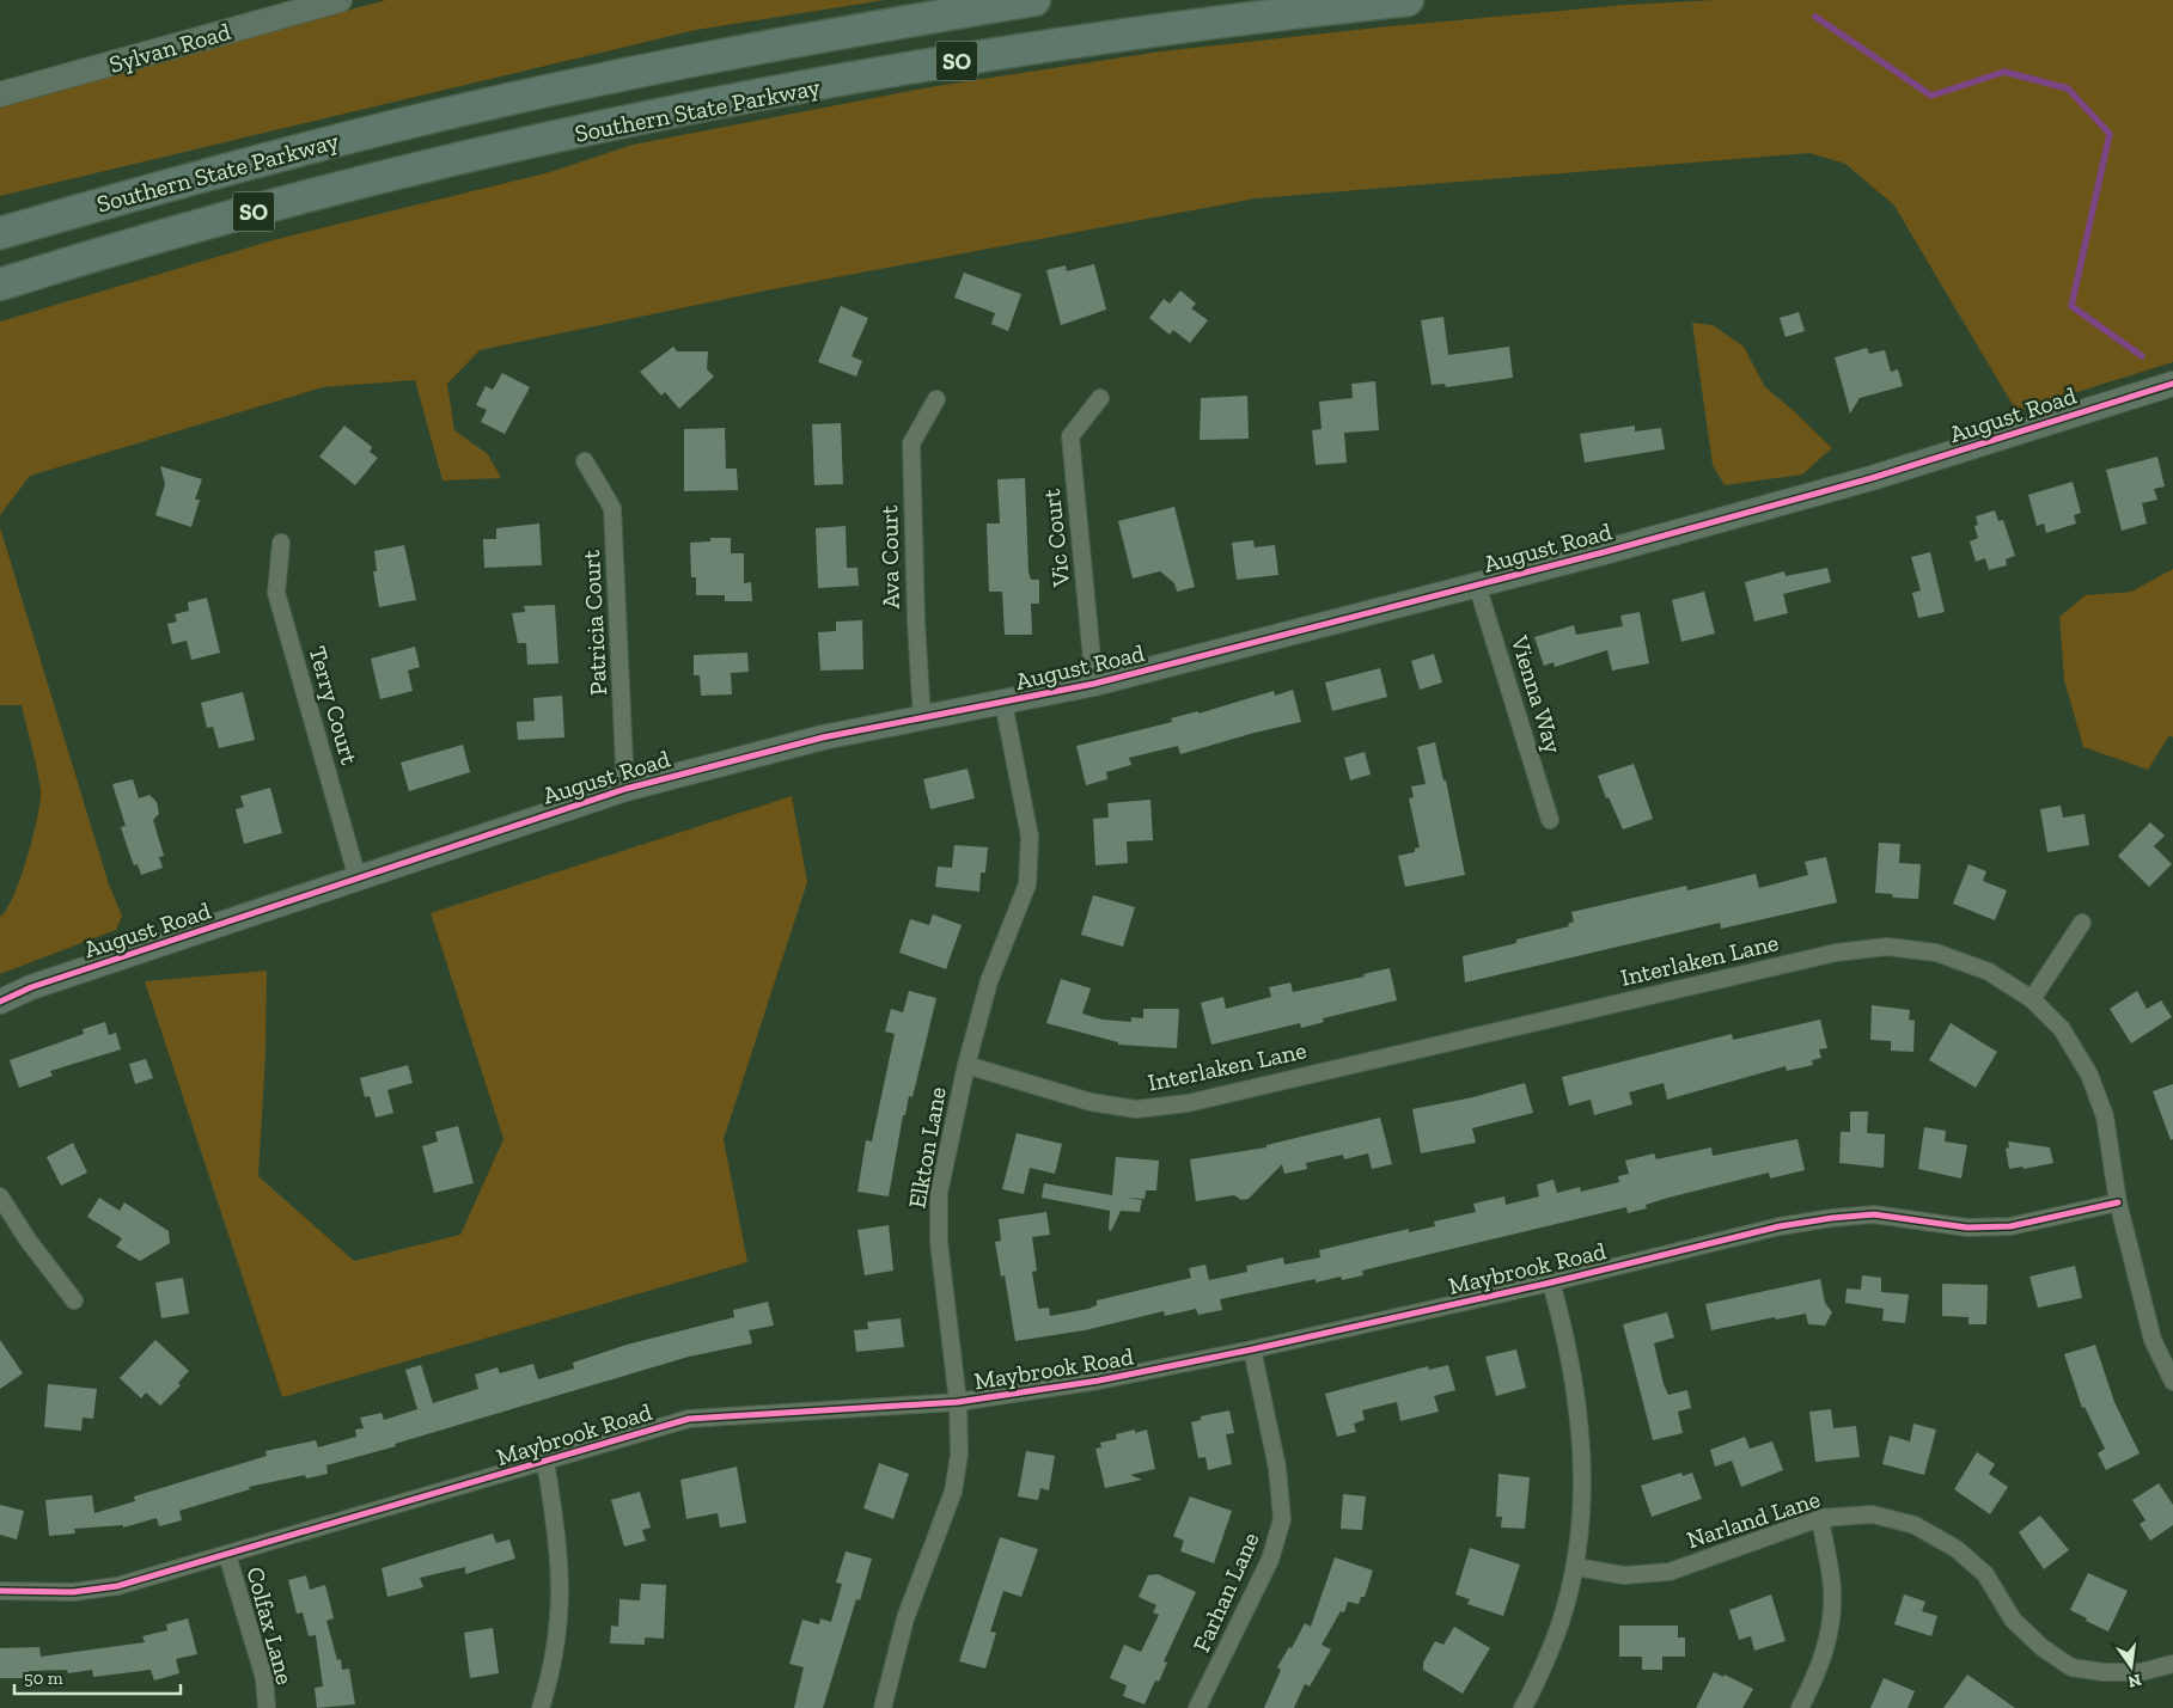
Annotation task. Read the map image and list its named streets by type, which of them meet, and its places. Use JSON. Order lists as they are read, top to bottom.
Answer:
{
  "streets": {
    "highway": ["SO", "Southern State Parkway"],
    "street": [
      "Sylvan Road",
      "August Road",
      "Vic Court",
      "Ava Court",
      "Patricia Court",
      "Vienna Way",
      "Terry Court",
      "Interlaken Lane",
      "Elkton Lane",
      "Maybrook Road",
      "Narland Lane",
      "Farhan Lane",
      "Colfax Lane"
    ]
  },
  "crossings": [
    ["August Road", "Vic Court"],
    ["August Road", "Ava Court"],
    ["August Road", "Patricia Court"],
    ["August Road", "Vienna Way"],
    ["August Road", "Terry Court"],
    ["August Road", "Elkton Lane"],
    ["Interlaken Lane", "Elkton Lane"],
    ["Interlaken Lane", "Maybrook Road"],
    ["Elkton Lane", "Maybrook Road"],
    ["Maybrook Road", "Farhan Lane"],
    ["Maybrook Road", "Colfax Lane"]
  ],
  "scale_bar": "50 m",
  "north": "bottom"
}
